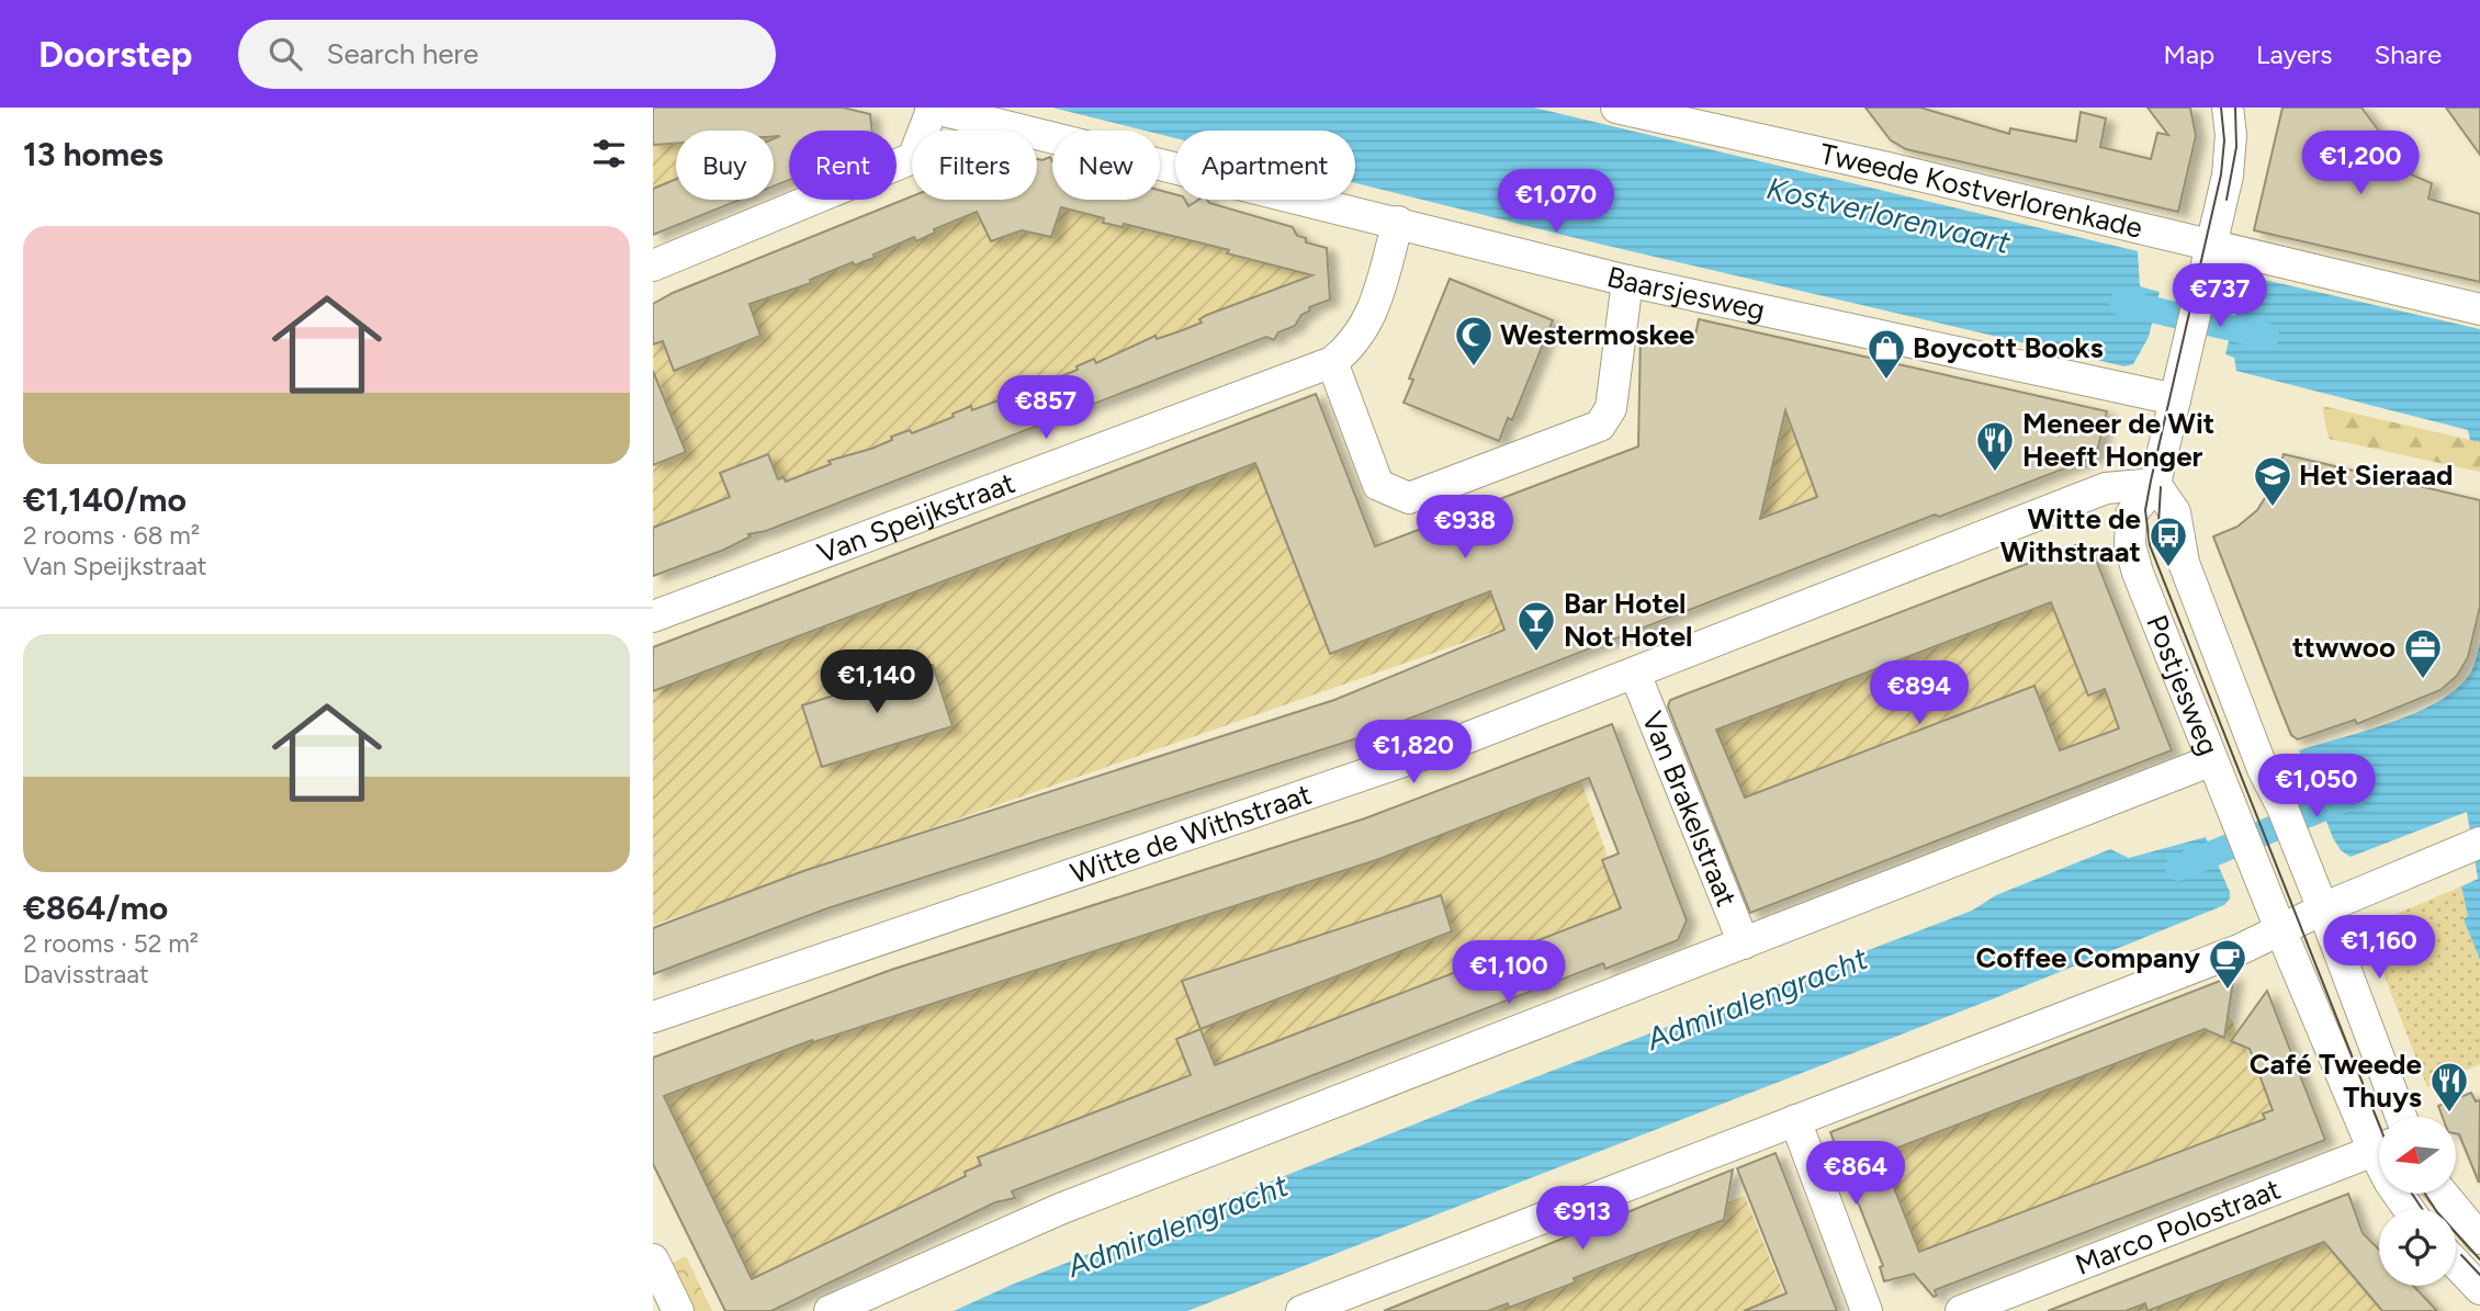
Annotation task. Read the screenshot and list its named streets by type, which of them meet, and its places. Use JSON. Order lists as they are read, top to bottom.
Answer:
{
  "streets": {
    "street": [
      "Tweede Kostverlorenkade",
      "Baarsjesweg",
      "Van Speijkstraat",
      "Postjesweg",
      "Van Brakelstraat",
      "Witte de Withstraat",
      "Marco Polostraat"
    ]
  },
  "crossings": [
    ["Tweede Kostverlorenkade", "Postjesweg"],
    ["Baarsjesweg", "Van Speijkstraat"],
    ["Baarsjesweg", "Postjesweg"],
    ["Postjesweg", "Witte de Withstraat"],
    ["Van Brakelstraat", "Witte de Withstraat"]
  ],
  "water": ["Kostverlorenvaart", "Admiralengracht"],
  "places": {
    "mosque": ["Westermoskee"],
    "shop": ["Boycott Books"],
    "restaurant": ["Meneer de Wit Heeft Honger", "Café Tweede Thuys"],
    "school or university": ["Het Sieraad"],
    "bus stop": ["Witte de Withstraat"],
    "bar": ["Bar Hotel Not Hotel"],
    "office": ["ttwwoo"],
    "cafe": ["Coffee Company"]
  },
  "north": "left",
  "page": {
    "header": "Doorstep",
    "search": "Search here",
    "nav": ["Map", "Layers", "Share"],
    "heading": "13 homes",
    "price": [
      "€1,200",
      "€1,070",
      "€737",
      "€857",
      "€938",
      "€1,140",
      "€894",
      "€1,820",
      "€1,050",
      "€1,160",
      "€1,100",
      "€864",
      "€913"
    ],
    "chip": [
      "Buy",
      "Rent",
      "Filters",
      "New",
      "Apartment"
    ],
    "list": [
      {
        "name": "€1,140/mo",
        "note": "2 rooms · 68 m² · Van Speijkstraat"
      },
      {
        "name": "€864/mo",
        "note": "2 rooms · 52 m² · Davisstraat"
      }
    ]
  }
}
